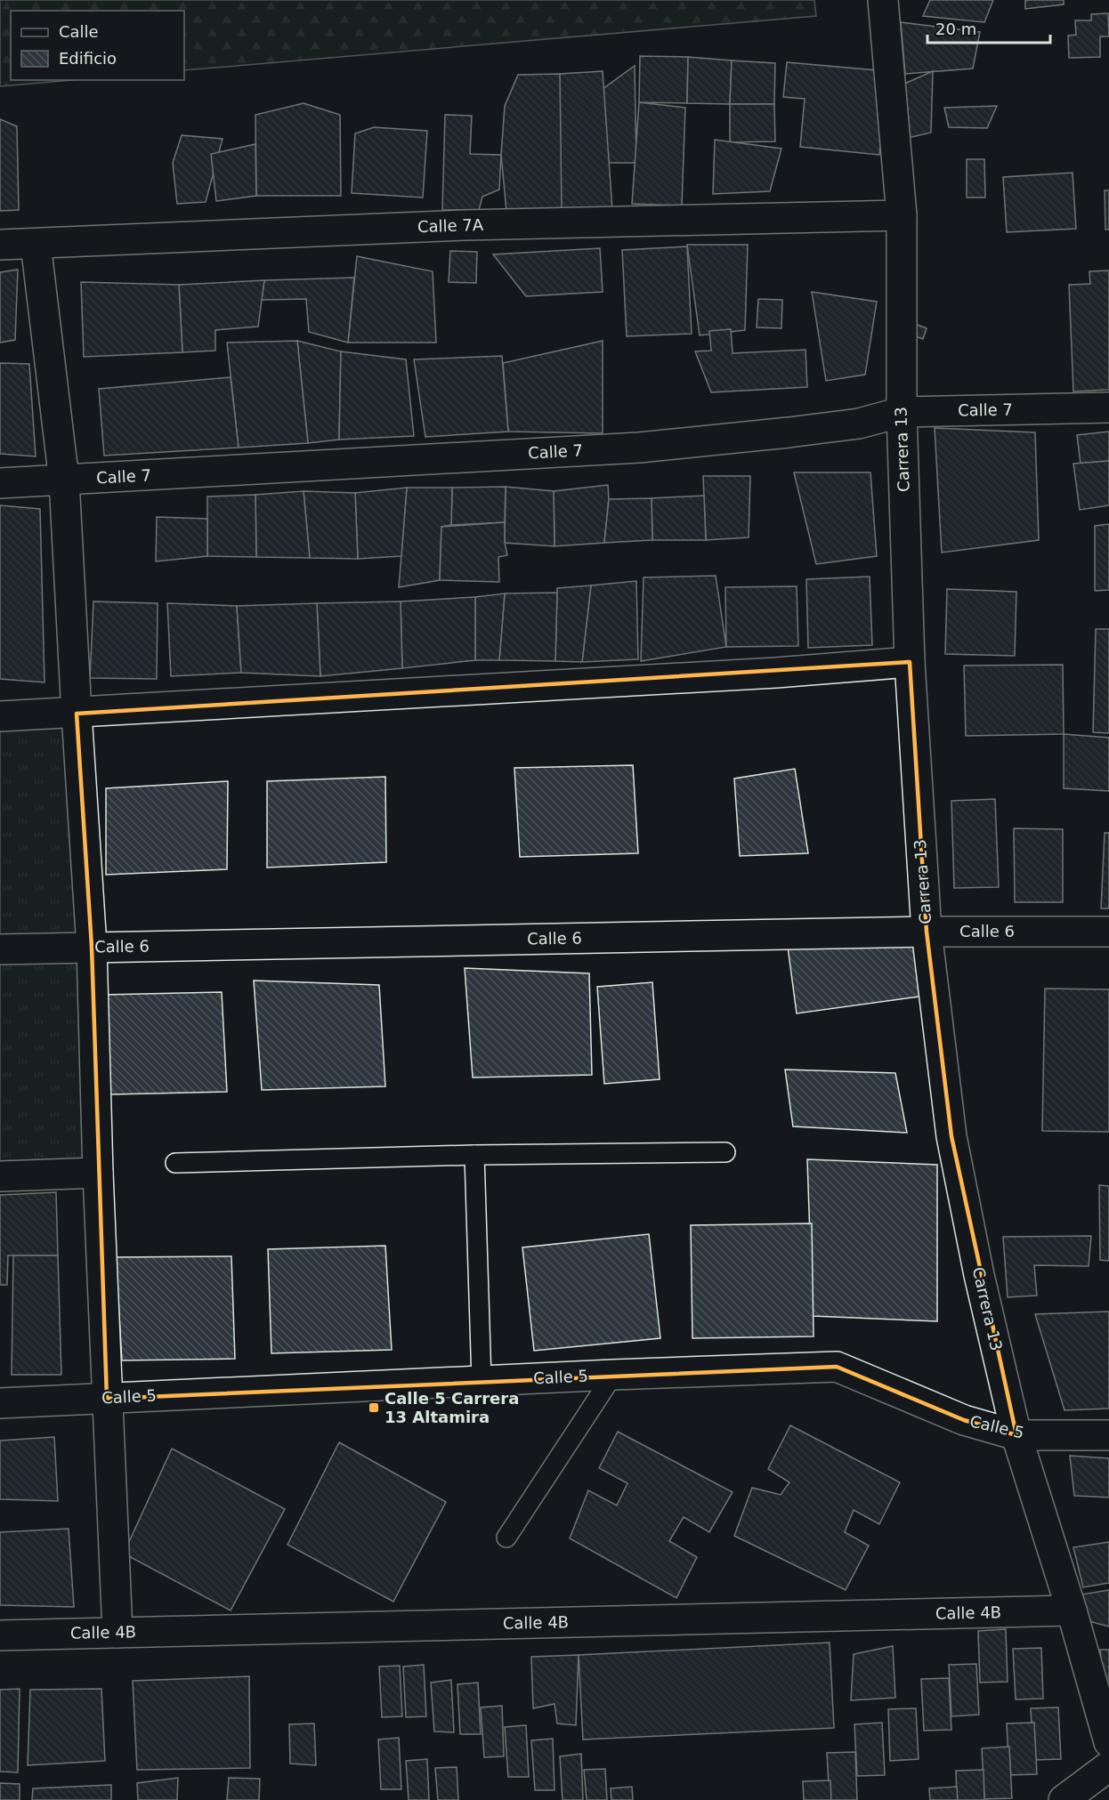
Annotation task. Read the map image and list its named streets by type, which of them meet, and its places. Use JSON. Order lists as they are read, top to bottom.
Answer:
{
  "streets": {
    "street": [
      "Calle 7A",
      "Calle 7",
      "Carrera 13",
      "Calle 6",
      "Calle 5",
      "Calle 4B"
    ]
  },
  "crossings": [
    ["Calle 7A", "Carrera 13"],
    ["Calle 7", "Carrera 13"],
    ["Carrera 13", "Calle 6"],
    ["Carrera 13", "Calle 5"],
    ["Carrera 13", "Calle 4B"]
  ],
  "places": {
    "transit": ["Calle 5 Carrera 13 Altamira"]
  },
  "legend": ["Calle", "Edificio"],
  "scale_bar": "20 m"
}
